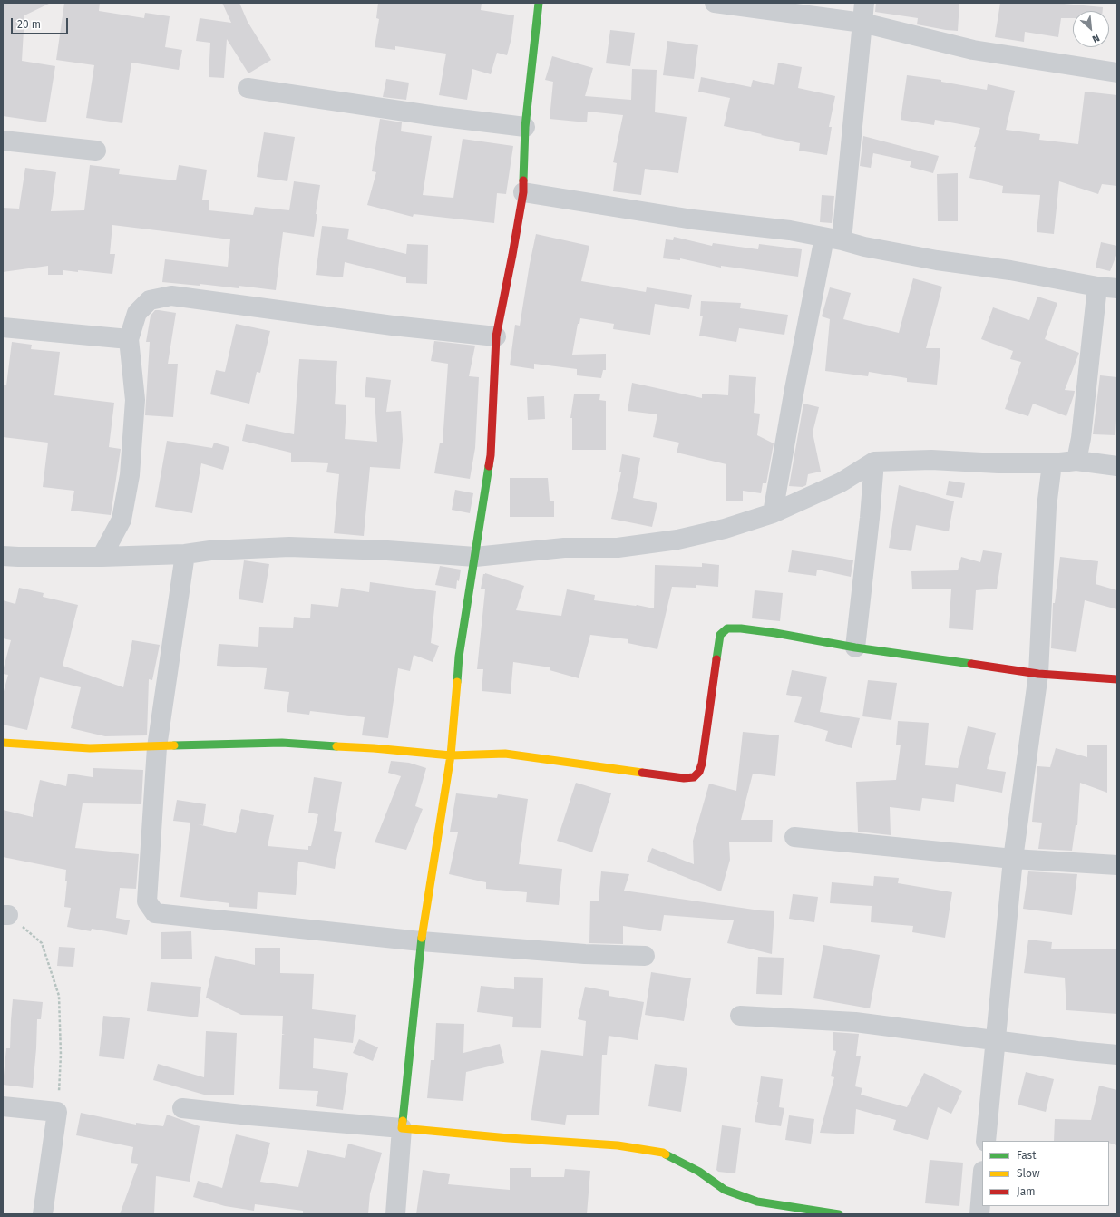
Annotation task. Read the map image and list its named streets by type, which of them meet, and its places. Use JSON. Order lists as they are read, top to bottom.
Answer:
{
  "legend": ["Fast", "Slow", "Jam"],
  "scale_bar": "20 m",
  "north": "bottom right"
}
